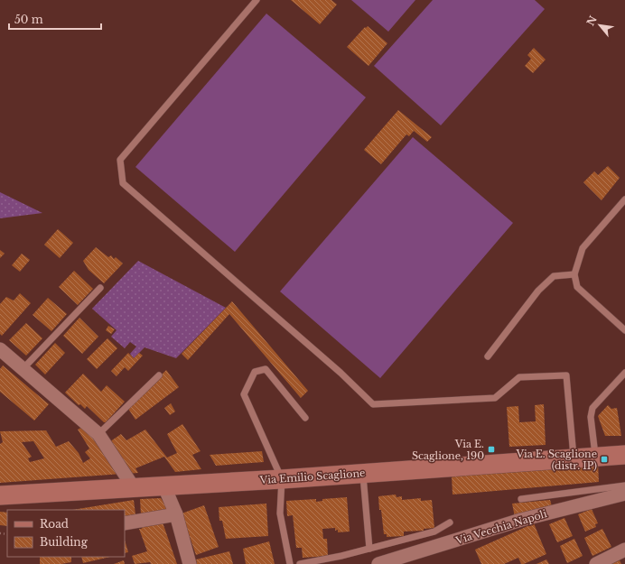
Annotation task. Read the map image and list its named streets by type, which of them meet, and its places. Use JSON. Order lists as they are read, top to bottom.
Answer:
{
  "streets": {
    "main road": ["Via Emilio Scaglione"],
    "street": ["Via Vecchia Napoli"]
  },
  "places": {
    "transit": ["Via E. Scaglione, 190", "Via E. Scaglione (distr. IP)"]
  },
  "legend": ["Road", "Building"],
  "scale_bar": "50 m",
  "north": "top left"
}
